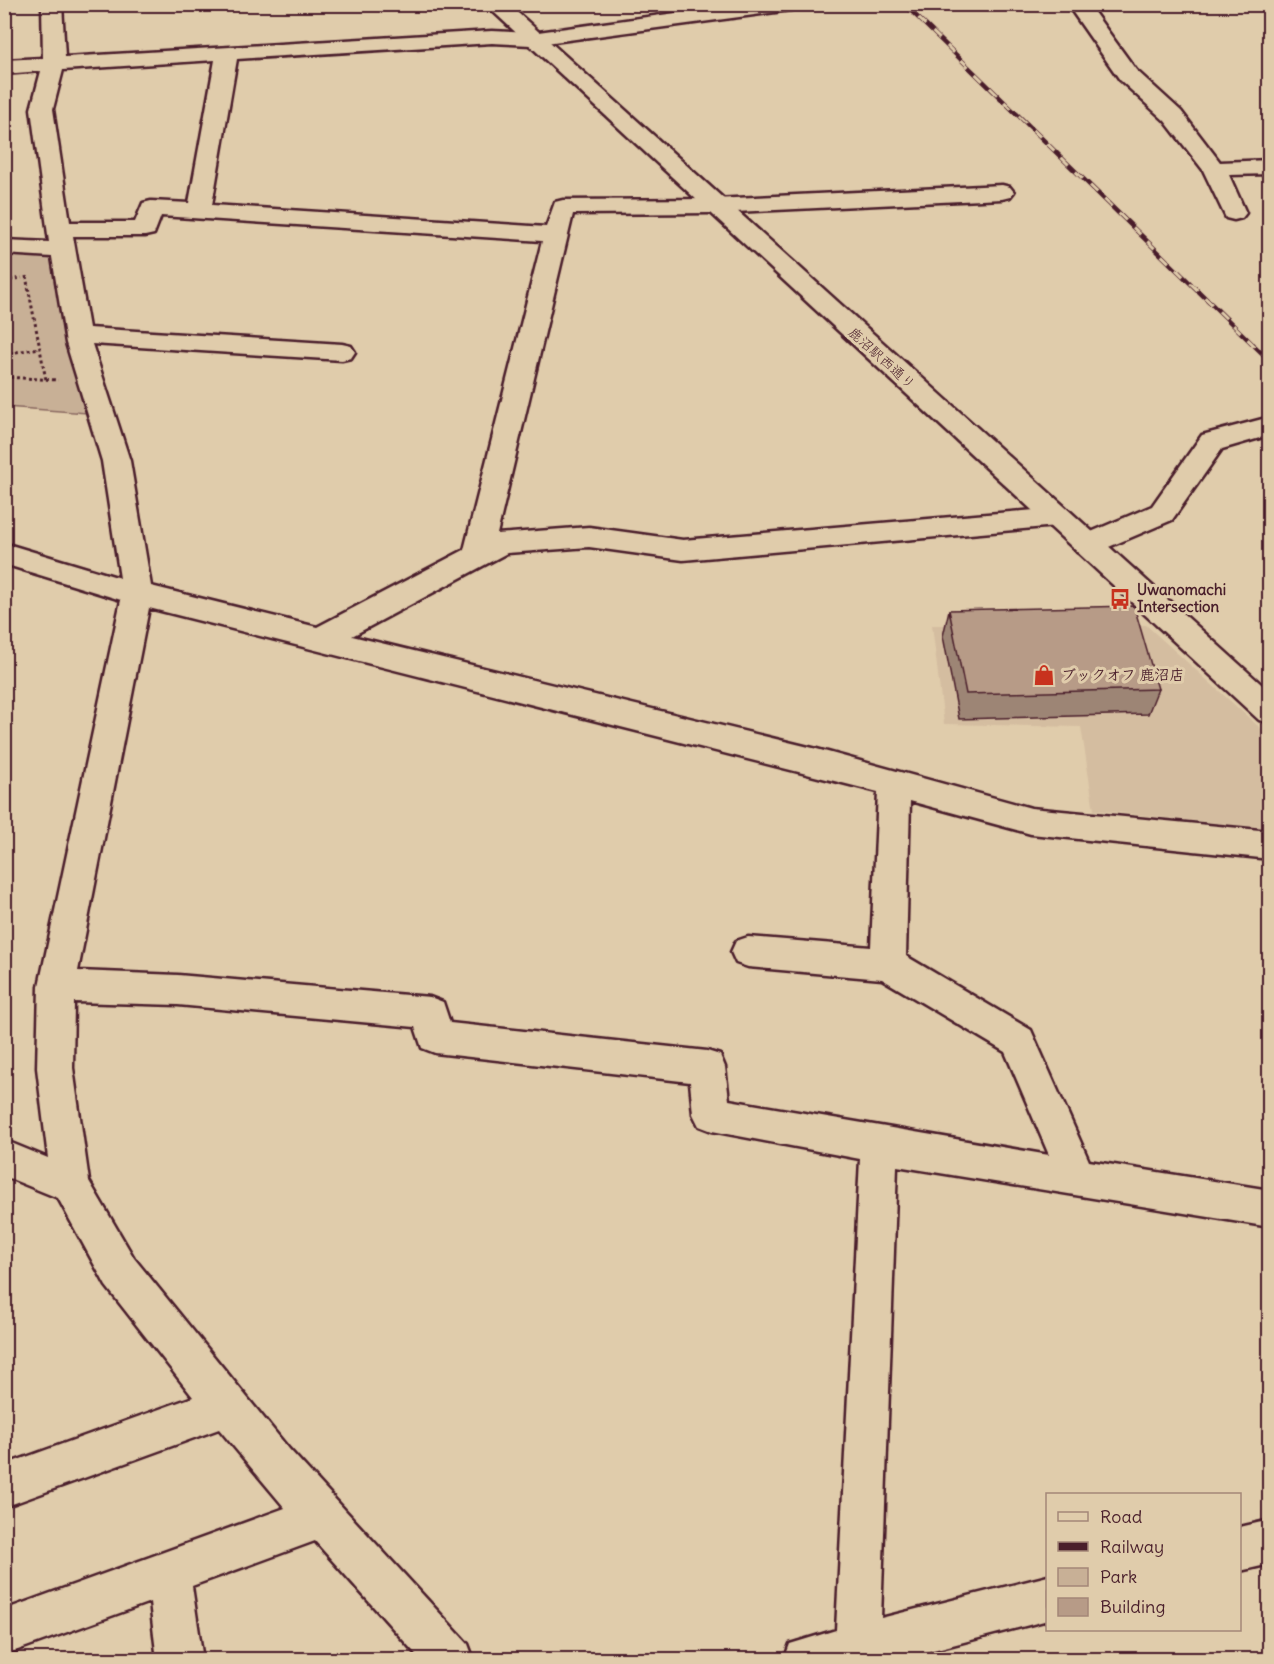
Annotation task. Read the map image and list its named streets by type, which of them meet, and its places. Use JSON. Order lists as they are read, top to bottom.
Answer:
{
  "streets": {
    "street": ["鹿沼駅西通り"]
  },
  "places": {
    "bus stop": ["Uwanomachi Intersection"],
    "shop": ["ブックオフ 鹿沼店"]
  },
  "legend": [
    "Road",
    "Railway",
    "Park",
    "Building"
  ]
}
